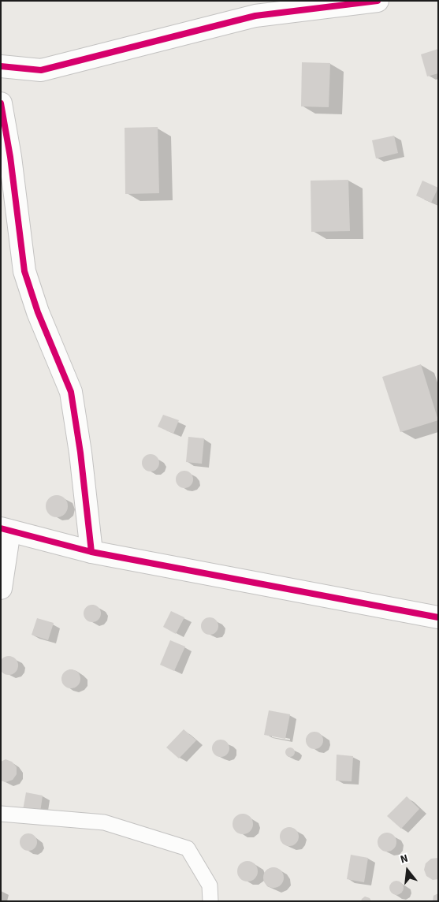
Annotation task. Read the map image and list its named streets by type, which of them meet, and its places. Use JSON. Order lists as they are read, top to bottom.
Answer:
{
  "north": "top"
}
